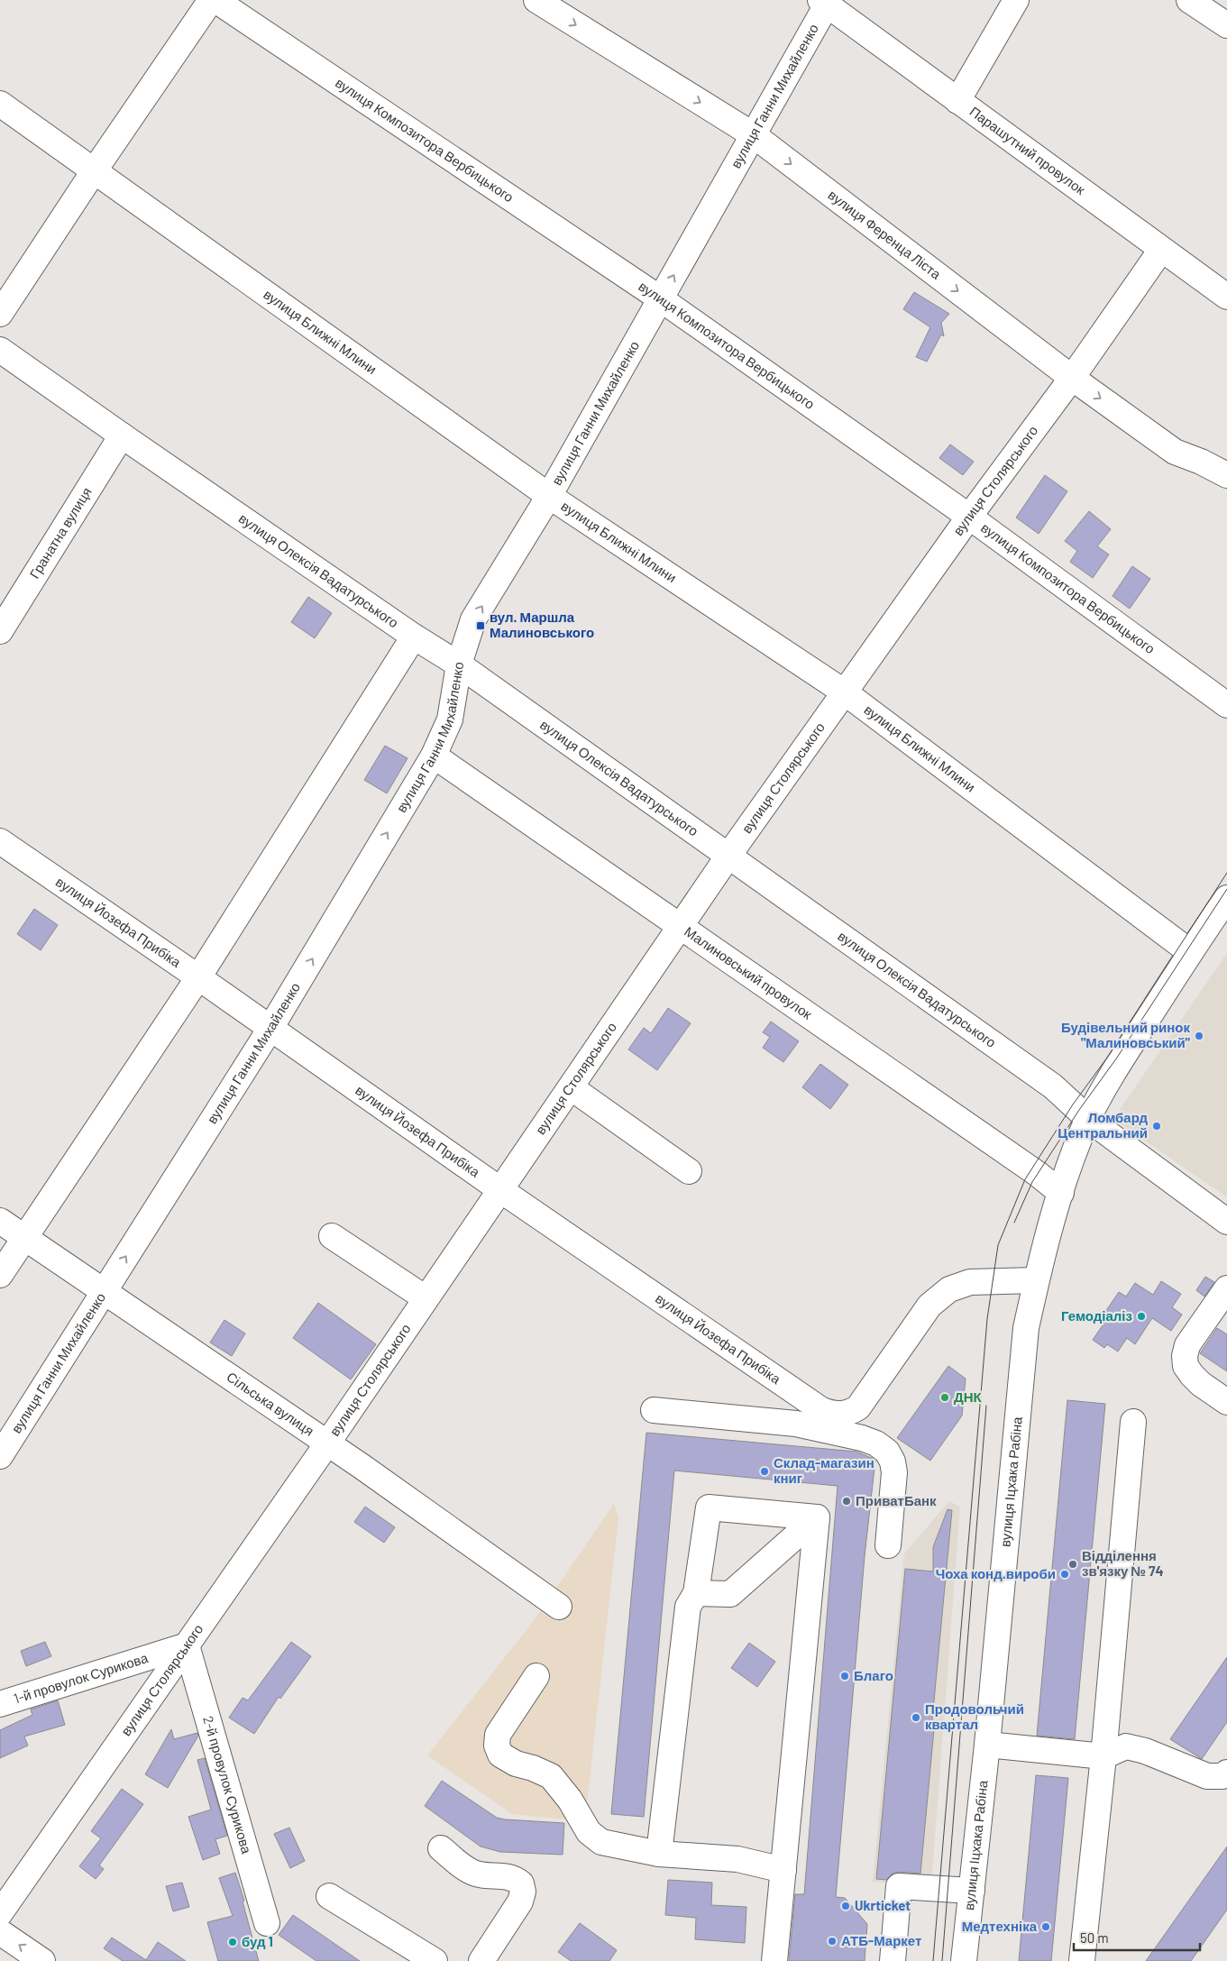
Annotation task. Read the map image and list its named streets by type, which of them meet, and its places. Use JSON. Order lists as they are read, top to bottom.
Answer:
{
  "streets": {
    "street": [
      "вулиця Ганни Михайленко",
      "вулиця Композитора Вербицького",
      "Парашутний провулок",
      "вулиця Ференца Ліста",
      "вулиця Ближні Млини",
      "вулиця Столярського",
      "Гранатна вулиця",
      "вулиця Олексія Вадатурського",
      "вулиця Йозефа Прибіка",
      "Малиновський провулок",
      "Сільська вулиця",
      "вулиця Іцхака Рабіна",
      "1-й провулок Сурикова",
      "2-й провулок Сурикова"
    ]
  },
  "crossings": [
    ["вулиця Ганни Михайленко", "вулиця Композитора Вербицького"],
    ["вулиця Ганни Михайленко", "Парашутний провулок"],
    ["вулиця Ганни Михайленко", "вулиця Ференца Ліста"],
    ["вулиця Ганни Михайленко", "вулиця Ближні Млини"],
    ["вулиця Ганни Михайленко", "вулиця Олексія Вадатурського"],
    ["вулиця Ганни Михайленко", "вулиця Йозефа Прибіка"],
    ["вулиця Ганни Михайленко", "Малиновський провулок"],
    ["вулиця Ганни Михайленко", "Сільська вулиця"],
    ["вулиця Композитора Вербицького", "вулиця Столярського"],
    ["Парашутний провулок", "вулиця Столярського"],
    ["вулиця Ференца Ліста", "вулиця Столярського"],
    ["вулиця Ближні Млини", "вулиця Столярського"],
    ["вулиця Ближні Млини", "вулиця Іцхака Рабіна"],
    ["вулиця Столярського", "вулиця Олексія Вадатурського"],
    ["вулиця Столярського", "вулиця Йозефа Прибіка"],
    ["вулиця Столярського", "Малиновський провулок"],
    ["вулиця Столярського", "Сільська вулиця"],
    ["вулиця Столярського", "1-й провулок Сурикова"],
    ["вулиця Столярського", "2-й провулок Сурикова"],
    ["Гранатна вулиця", "вулиця Олексія Вадатурського"],
    ["вулиця Олексія Вадатурського", "вулиця Іцхака Рабіна"],
    ["Малиновський провулок", "вулиця Іцхака Рабіна"],
    ["1-й провулок Сурикова", "2-й провулок Сурикова"]
  ],
  "one_way": ["вулиця Ференца Ліста"],
  "places": {
    "transit": ["вул. Маршла Малиновського"],
    "other": [
      "Будівельний ринок \"Малиновський\"",
      "Ломбард Центральний",
      "Гемодіаліз",
      "ДНК",
      "Склад-магазин книг",
      "ПриватБанк",
      "Відділення зв'язку № 74",
      "Чоха конд.вироби",
      "Благо",
      "Продовольчий квартал",
      "Ukrticket",
      "Медтехніка",
      "АТБ-Маркет",
      "буд 1"
    ]
  },
  "scale_bar": "50 m"
}
